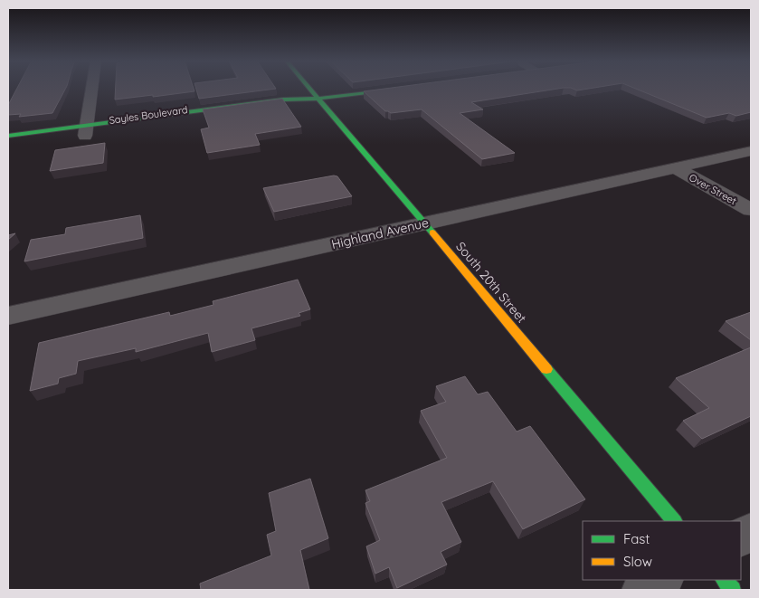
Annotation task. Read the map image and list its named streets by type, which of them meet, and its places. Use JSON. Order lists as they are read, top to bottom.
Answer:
{
  "streets": {
    "street": [
      "Sayles Boulevard",
      "Over Street",
      "Highland Avenue",
      "South 20th Street"
    ]
  },
  "crossings": [
    ["Sayles Boulevard", "South 20th Street"],
    ["Over Street", "Highland Avenue"],
    ["Highland Avenue", "South 20th Street"]
  ],
  "legend": ["Fast", "Slow"]
}
